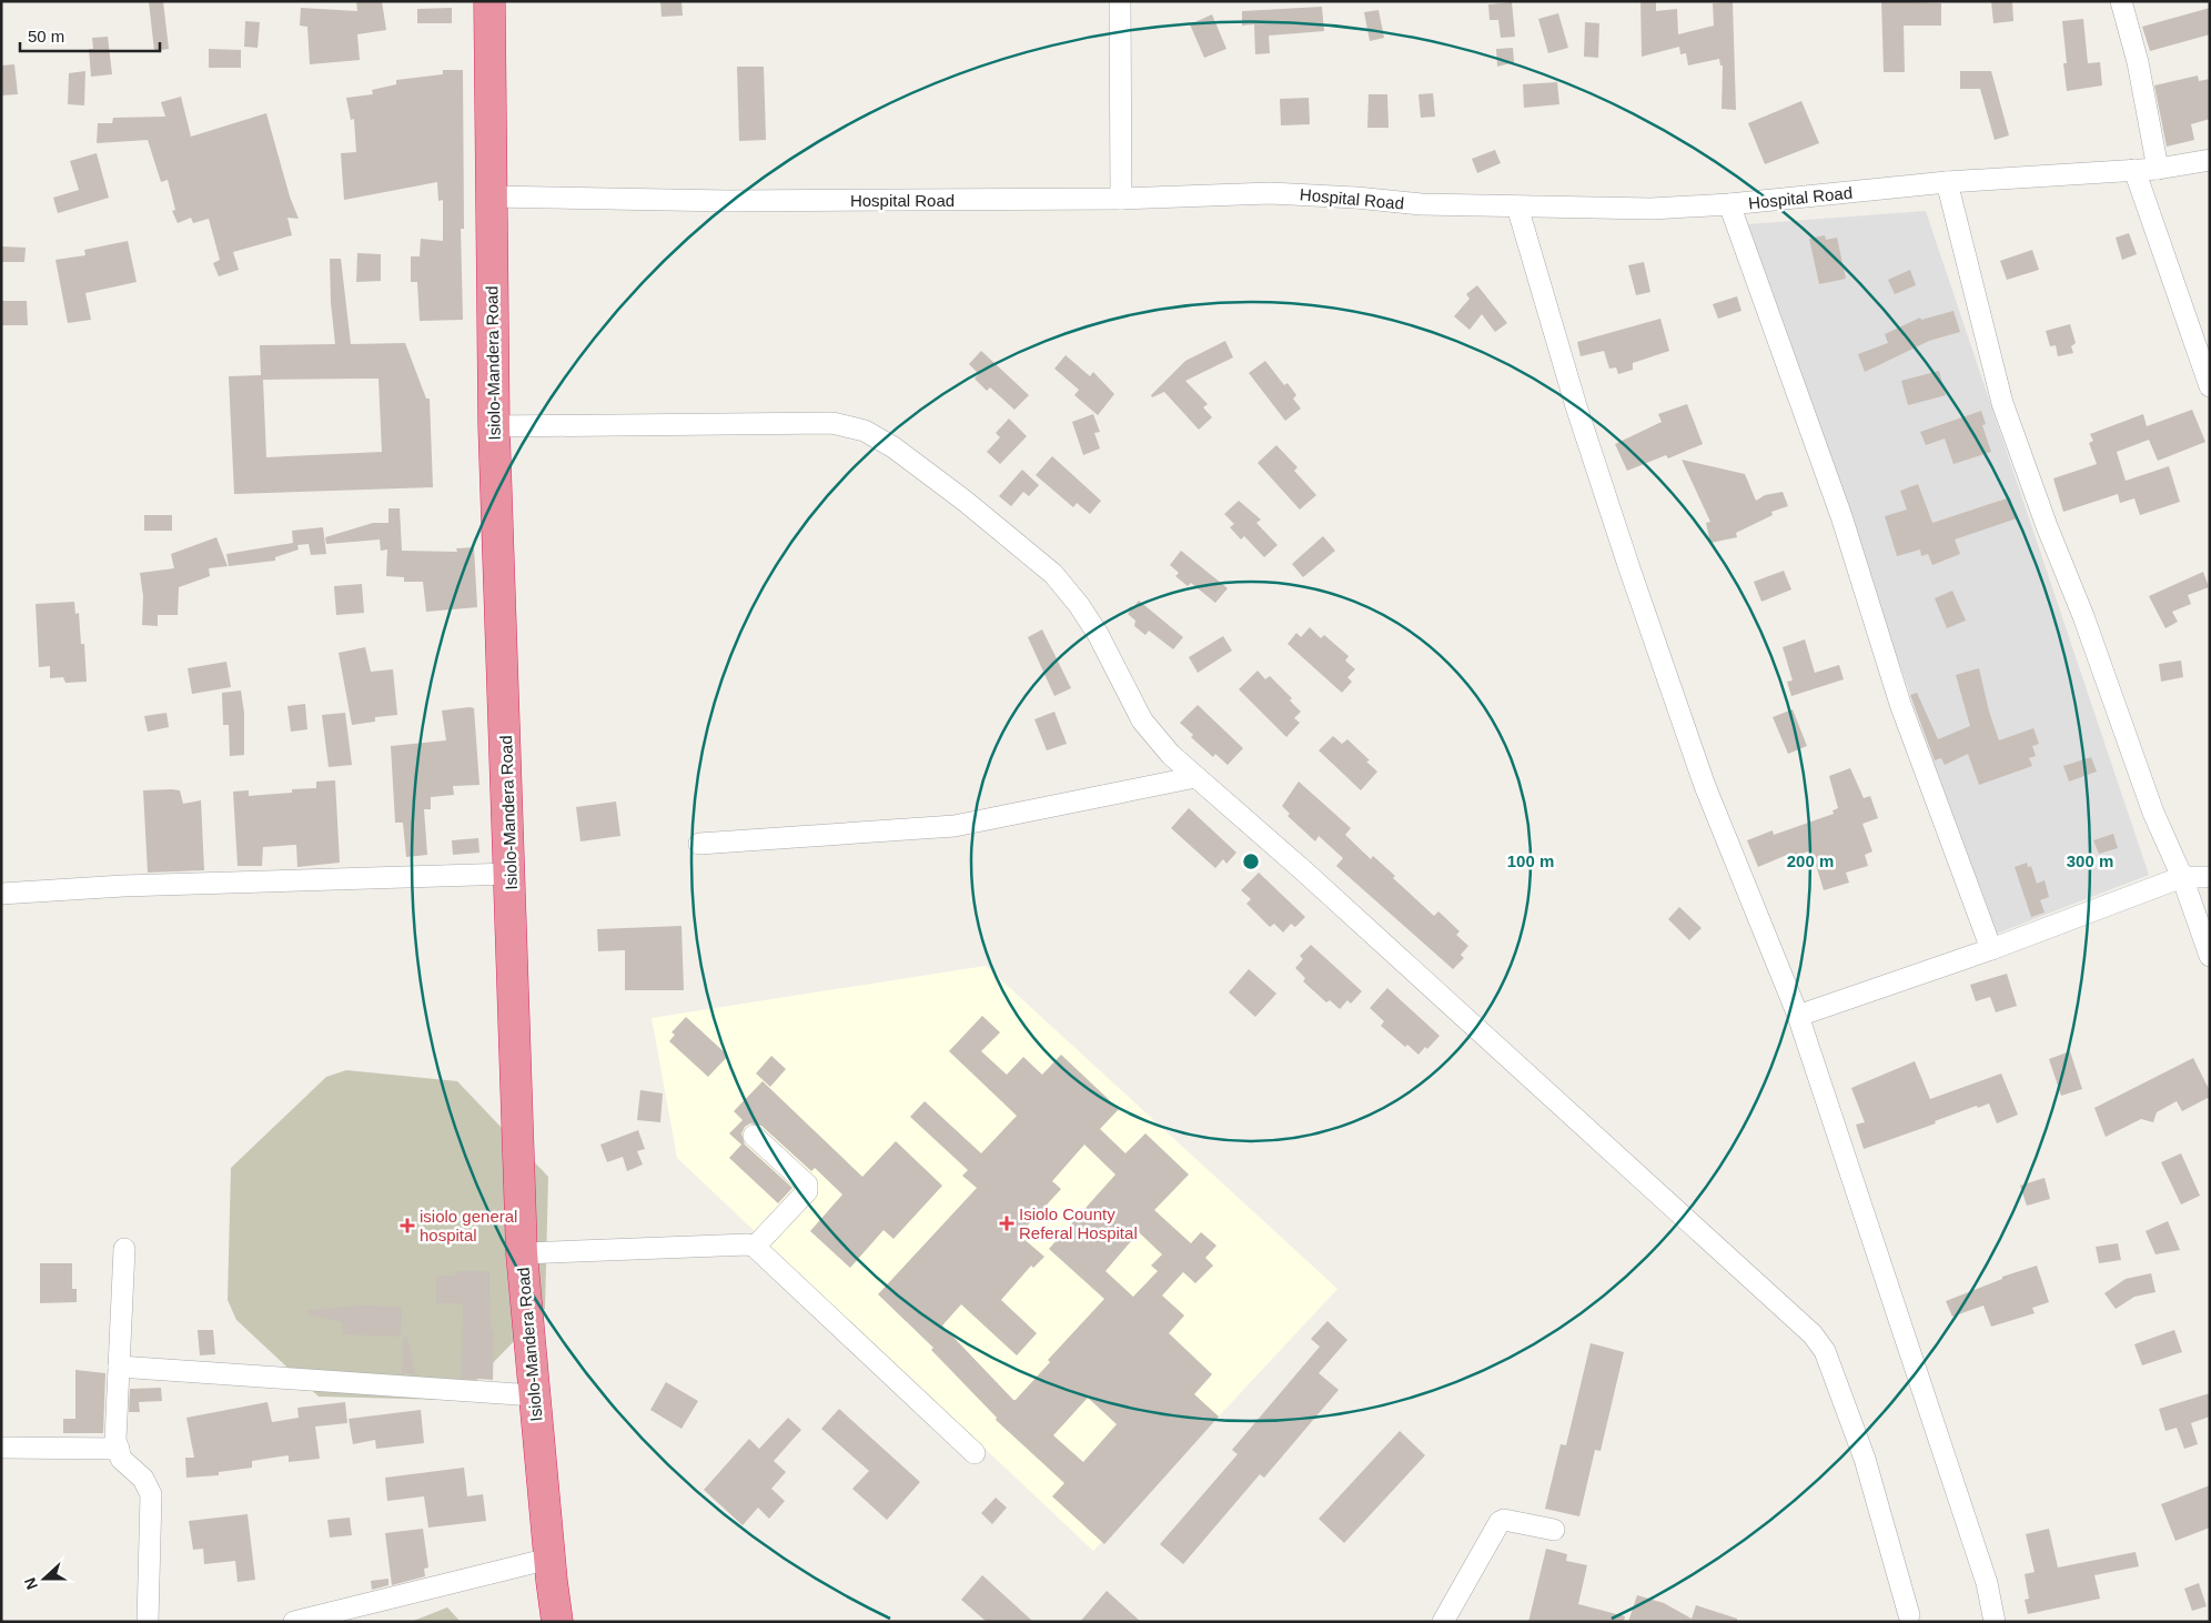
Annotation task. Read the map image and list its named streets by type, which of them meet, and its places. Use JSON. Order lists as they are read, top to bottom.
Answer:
{
  "streets": {
    "highway": ["Isiolo-Mandera Road"],
    "street": ["Hospital Road"]
  },
  "crossings": [
    ["Hospital Road", "Isiolo-Mandera Road"]
  ],
  "places": {
    "health": ["Isiolo County Referal Hospital", "isiolo general hospital"]
  },
  "scale_bar": "50 m",
  "north": "left",
  "rings": ["100 m", "200 m", "300 m"]
}
